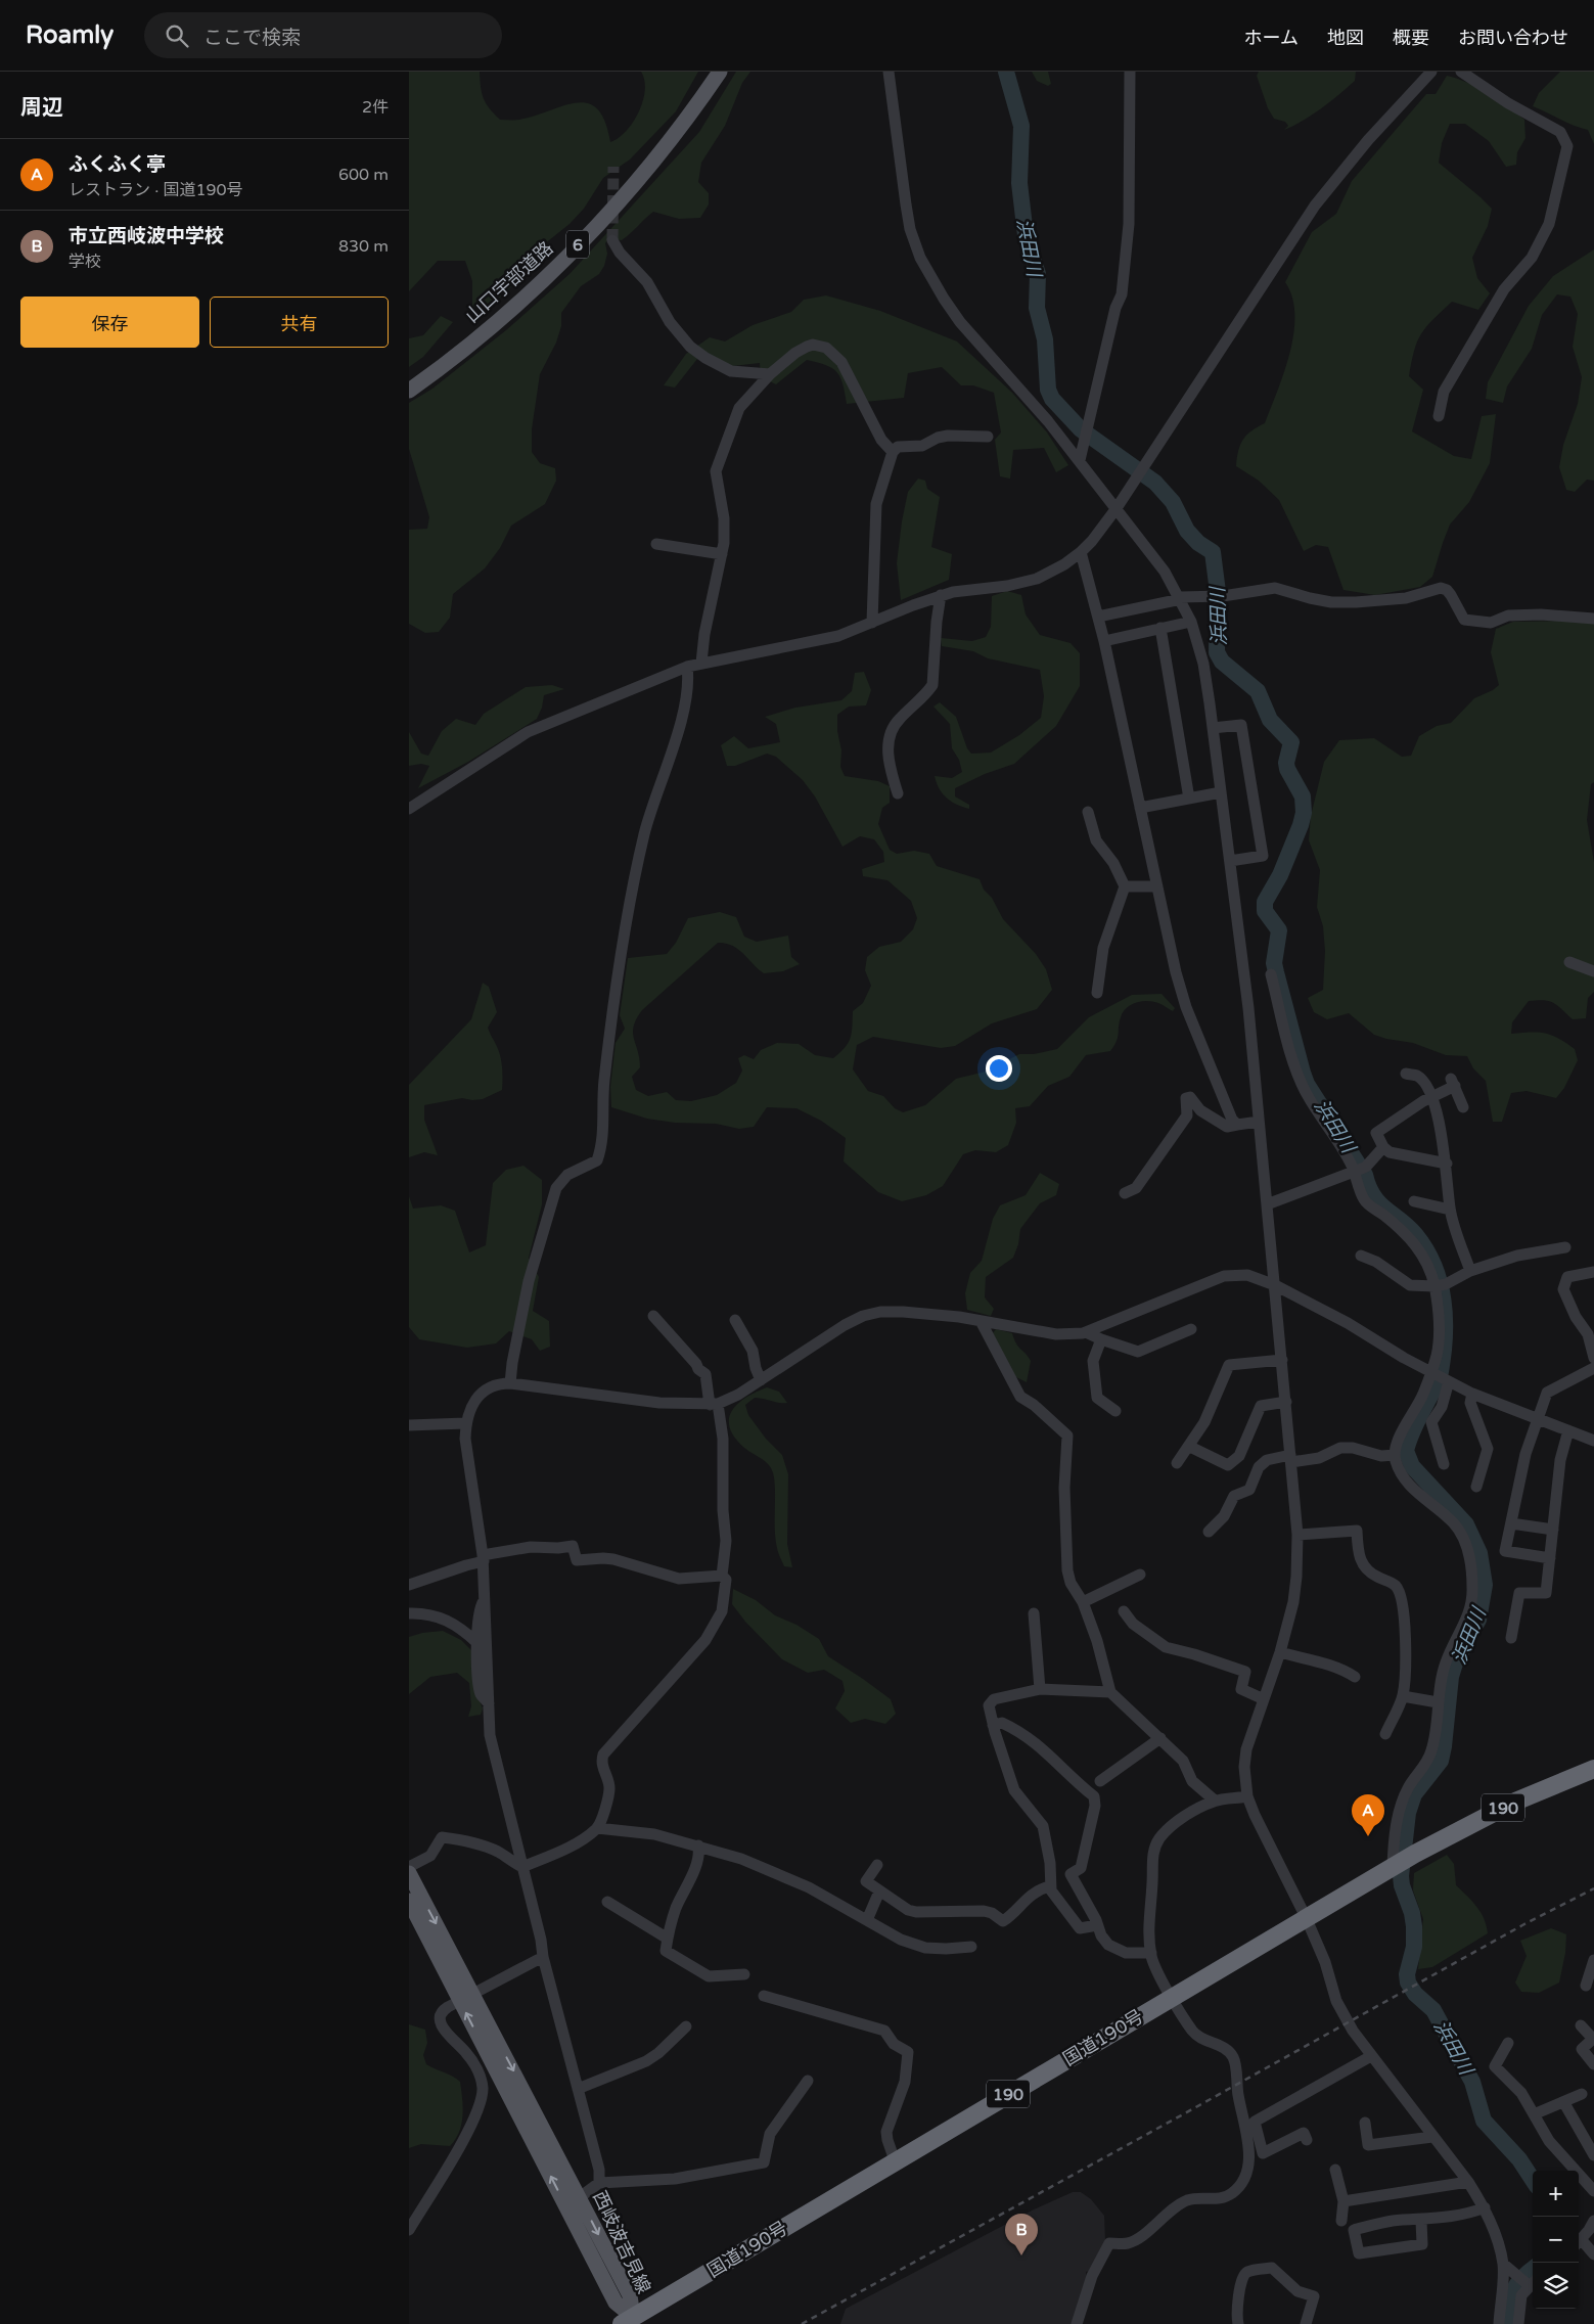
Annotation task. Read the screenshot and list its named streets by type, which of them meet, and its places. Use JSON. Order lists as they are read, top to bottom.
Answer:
{
  "streets": {
    "highway": ["190", "国道190号"],
    "main road": ["6", "山口宇部道路", "西岐波吉見線"]
  },
  "crossings": [
    ["国道190号", "西岐波吉見線"]
  ],
  "water": ["浜田川"],
  "page": {
    "header": "Roamly",
    "search": "ここで検索",
    "nav": [
      "ホーム",
      "地図",
      "概要",
      "お問い合わせ"
    ],
    "heading": ["周辺", "2件"],
    "list": [
      {
        "mark": "A",
        "name": "ふくふく亭",
        "note": "レストラン · 国道190号",
        "value": "600 m"
      },
      {
        "mark": "B",
        "name": "市立西岐波中学校",
        "note": "学校",
        "value": "830 m"
      }
    ],
    "buttons": ["保存", "共有"],
    "pins": ["A", "B"],
    "map_buttons": ["+", "−"]
  }
}
